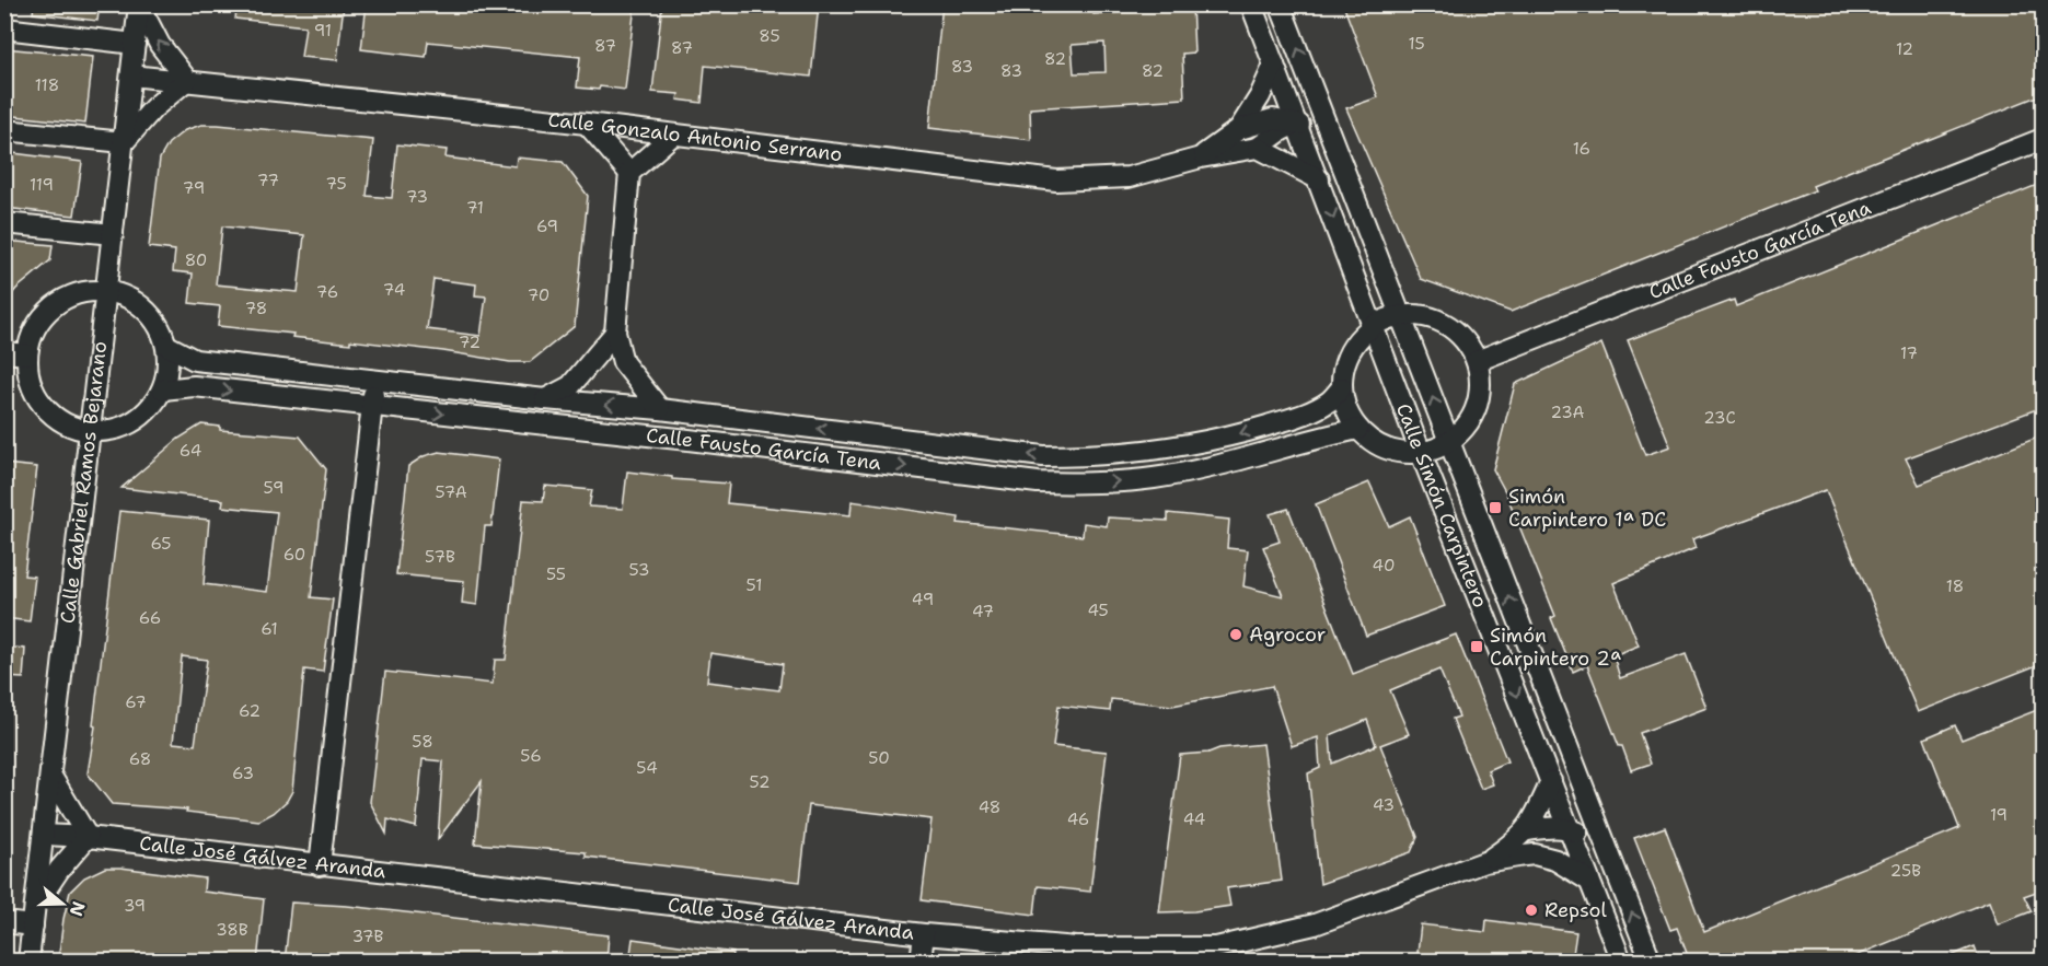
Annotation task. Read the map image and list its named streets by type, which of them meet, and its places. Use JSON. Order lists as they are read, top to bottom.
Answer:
{
  "streets": {
    "street": [
      "Calle Gonzalo Antonio Serrano",
      "Calle Fausto García Tena",
      "Calle Gabriel Ramos Bejarano",
      "Calle Simón Carpintero",
      "Calle José Gálvez Aranda"
    ]
  },
  "crossings": [
    ["Calle Gonzalo Antonio Serrano", "Calle Gabriel Ramos Bejarano"],
    ["Calle Gonzalo Antonio Serrano", "Calle Simón Carpintero"],
    ["Calle Gabriel Ramos Bejarano", "Calle José Gálvez Aranda"],
    ["Calle Simón Carpintero", "Calle José Gálvez Aranda"]
  ],
  "places": {
    "transit": ["Simón Carpintero 1ª DC", "Simón Carpintero 2ª"],
    "other": ["Agrocor", "Repsol"]
  },
  "house_numbers": [
    "91",
    "85",
    "15",
    "87",
    "87",
    "12",
    "82",
    "83",
    "83",
    "82",
    "118",
    "16",
    "77",
    "75",
    "119",
    "79",
    "73",
    "71",
    "69",
    "80",
    "74",
    "76",
    "70",
    "78",
    "72",
    "17",
    "23A",
    "23C",
    "64",
    "59",
    "57A",
    "65",
    "60",
    "57B",
    "40",
    "53",
    "55",
    "51",
    "18",
    "49",
    "45",
    "47",
    "66",
    "61",
    "67",
    "62",
    "58",
    "56",
    "50",
    "68",
    "54",
    "63",
    "52",
    "43",
    "48",
    "19",
    "46",
    "44",
    "25B",
    "39",
    "38B",
    "37B"
  ],
  "north": "right"
}
